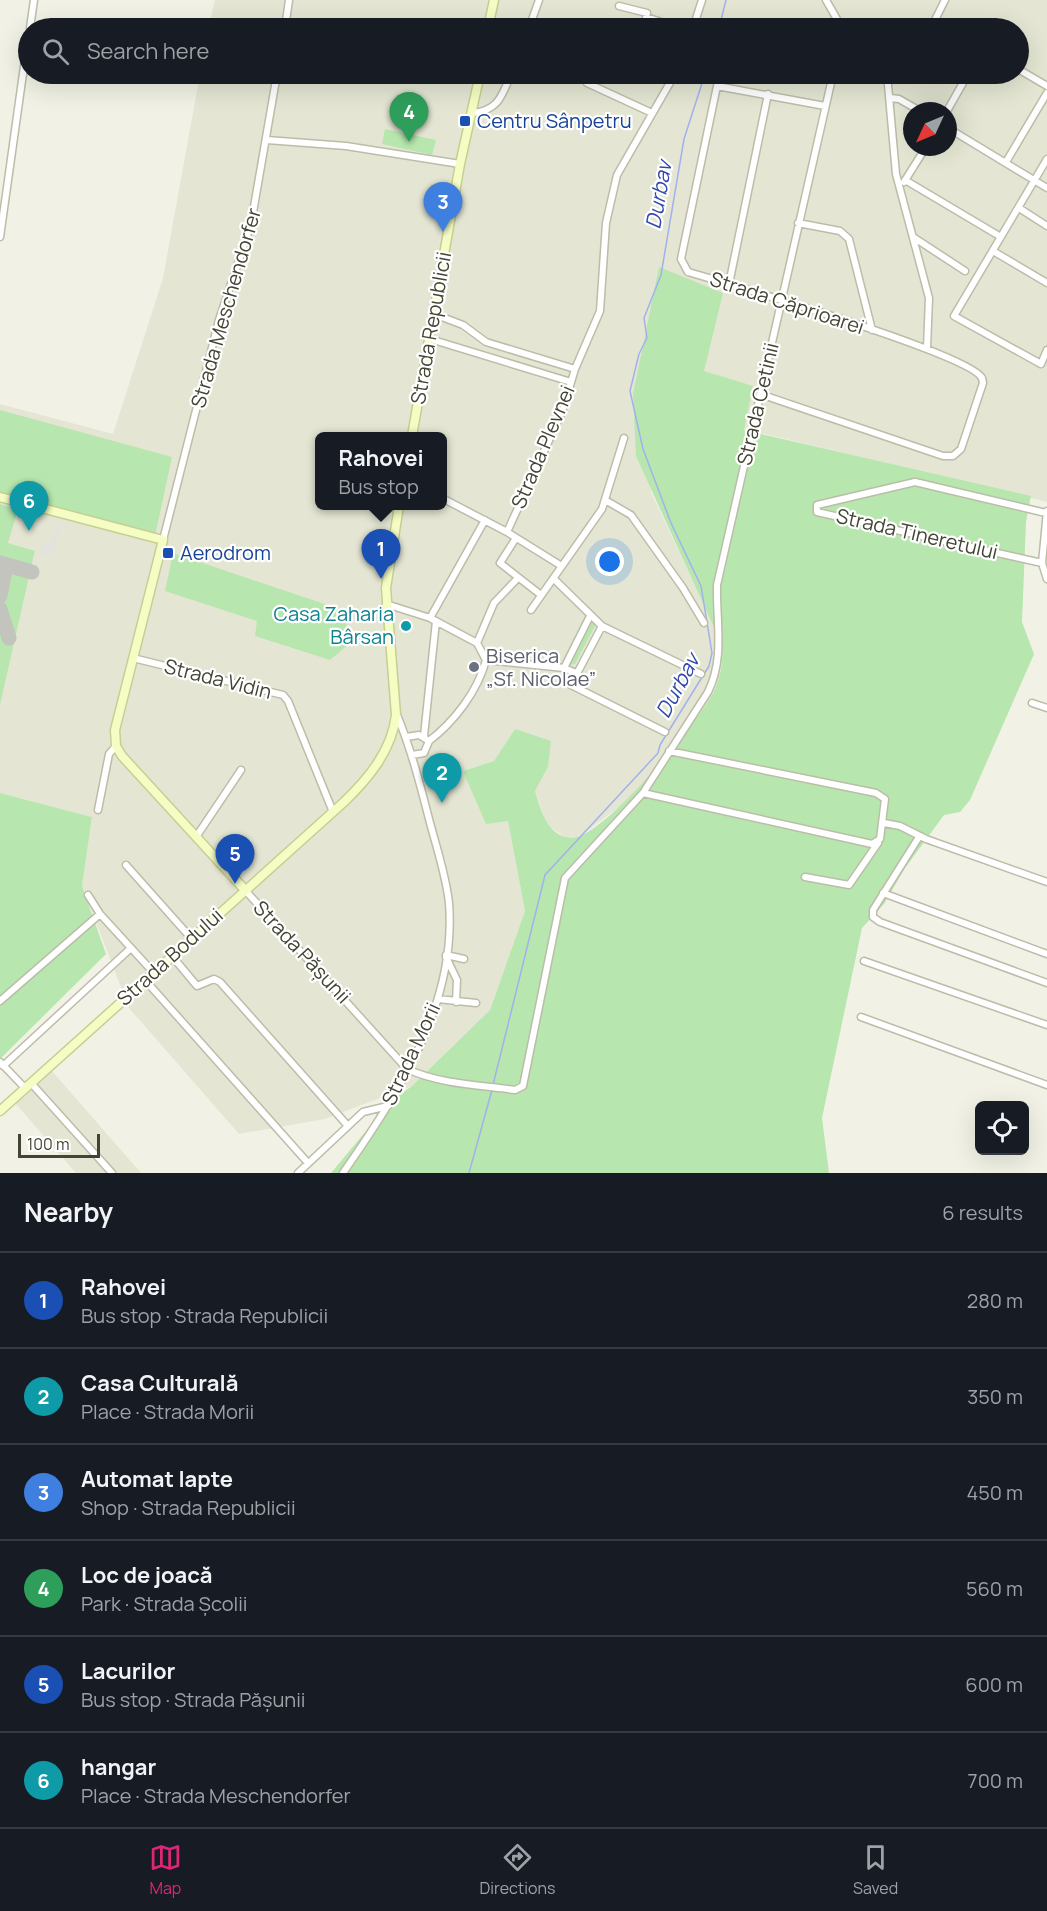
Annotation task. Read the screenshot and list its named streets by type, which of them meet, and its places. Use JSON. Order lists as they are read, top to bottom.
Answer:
{
  "streets": {
    "main road": [
      "Strada Meschendorfer",
      "Strada Republicii",
      "Strada Pășunii",
      "Strada Bodului"
    ],
    "street": [
      "Strada Căprioarei",
      "Strada Cetinii",
      "Strada Plevnei",
      "Strada Tineretului",
      "Strada Vidin",
      "Strada Morii"
    ]
  },
  "crossings": [
    ["Strada Căprioarei", "Strada Cetinii"],
    ["Strada Meschendorfer", "Strada Vidin"],
    ["Strada Meschendorfer", "Strada Pășunii"],
    ["Strada Republicii", "Strada Plevnei"],
    ["Strada Cetinii", "Strada Pășunii"],
    ["Strada Cetinii", "Strada Morii"],
    ["Strada Vidin", "Strada Bodului"],
    ["Strada Pășunii", "Strada Bodului"],
    ["Strada Pășunii", "Strada Morii"],
    ["Strada Bodului", "Strada Morii"]
  ],
  "water": ["Durbav"],
  "places": {
    "transit": ["Centru Sânpetru", "Aerodrom"],
    "other": ["Casa Zaharia Bârsan", "Biserica „Sf. Nicolae”"]
  },
  "scale_bar": "100 m",
  "north": "bottom left",
  "page": {
    "search": "Search here",
    "pins": [
      "4",
      "3",
      "6",
      "1",
      "2",
      "5"
    ],
    "popup": ["Rahovei", "Bus stop"],
    "scale": "100 m",
    "heading": ["Nearby", "6 results"],
    "list": [
      {
        "mark": "1",
        "name": "Rahovei",
        "note": "Bus stop · Strada Republicii",
        "value": "280 m"
      },
      {
        "mark": "2",
        "name": "Casa Culturală",
        "note": "Place · Strada Morii",
        "value": "350 m"
      },
      {
        "mark": "3",
        "name": "Automat lapte",
        "note": "Shop · Strada Republicii",
        "value": "450 m"
      },
      {
        "mark": "4",
        "name": "Loc de joacă",
        "note": "Park · Strada Școlii",
        "value": "560 m"
      },
      {
        "mark": "5",
        "name": "Lacurilor",
        "note": "Bus stop · Strada Pășunii",
        "value": "600 m"
      },
      {
        "mark": "6",
        "name": "hangar",
        "note": "Place · Strada Meschendorfer",
        "value": "700 m"
      }
    ],
    "nav": ["Map", "Directions", "Saved"]
  }
}
